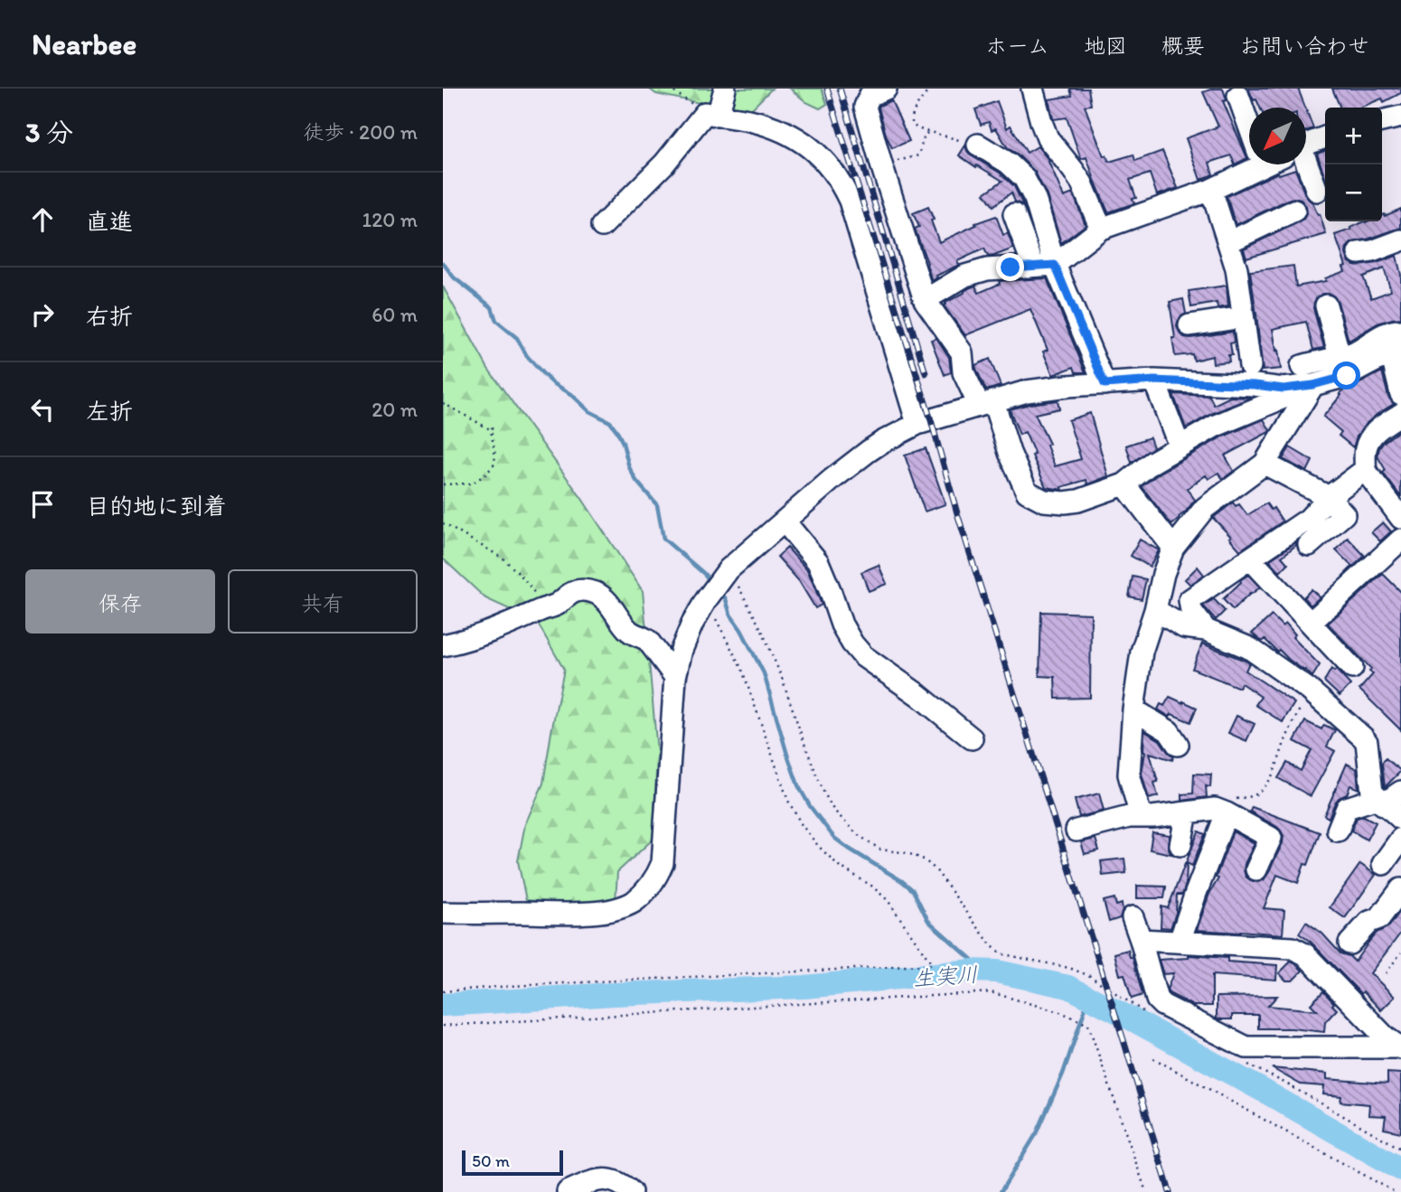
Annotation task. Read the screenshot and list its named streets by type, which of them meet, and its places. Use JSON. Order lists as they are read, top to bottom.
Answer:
{
  "water": ["生実川"],
  "scale_bar": "50 m",
  "north": "bottom left",
  "page": {
    "header": "Nearbee",
    "nav": [
      "ホーム",
      "地図",
      "概要",
      "お問い合わせ"
    ],
    "heading": ["3 分", "徒歩 · 200 m"],
    "map_buttons": ["+", "−"],
    "list": [
      ["直進", "120 m"],
      ["右折", "60 m"],
      ["左折", "20 m"],
      "目的地に到着"
    ],
    "buttons": ["保存", "共有"],
    "scale": "50 m"
  }
}
